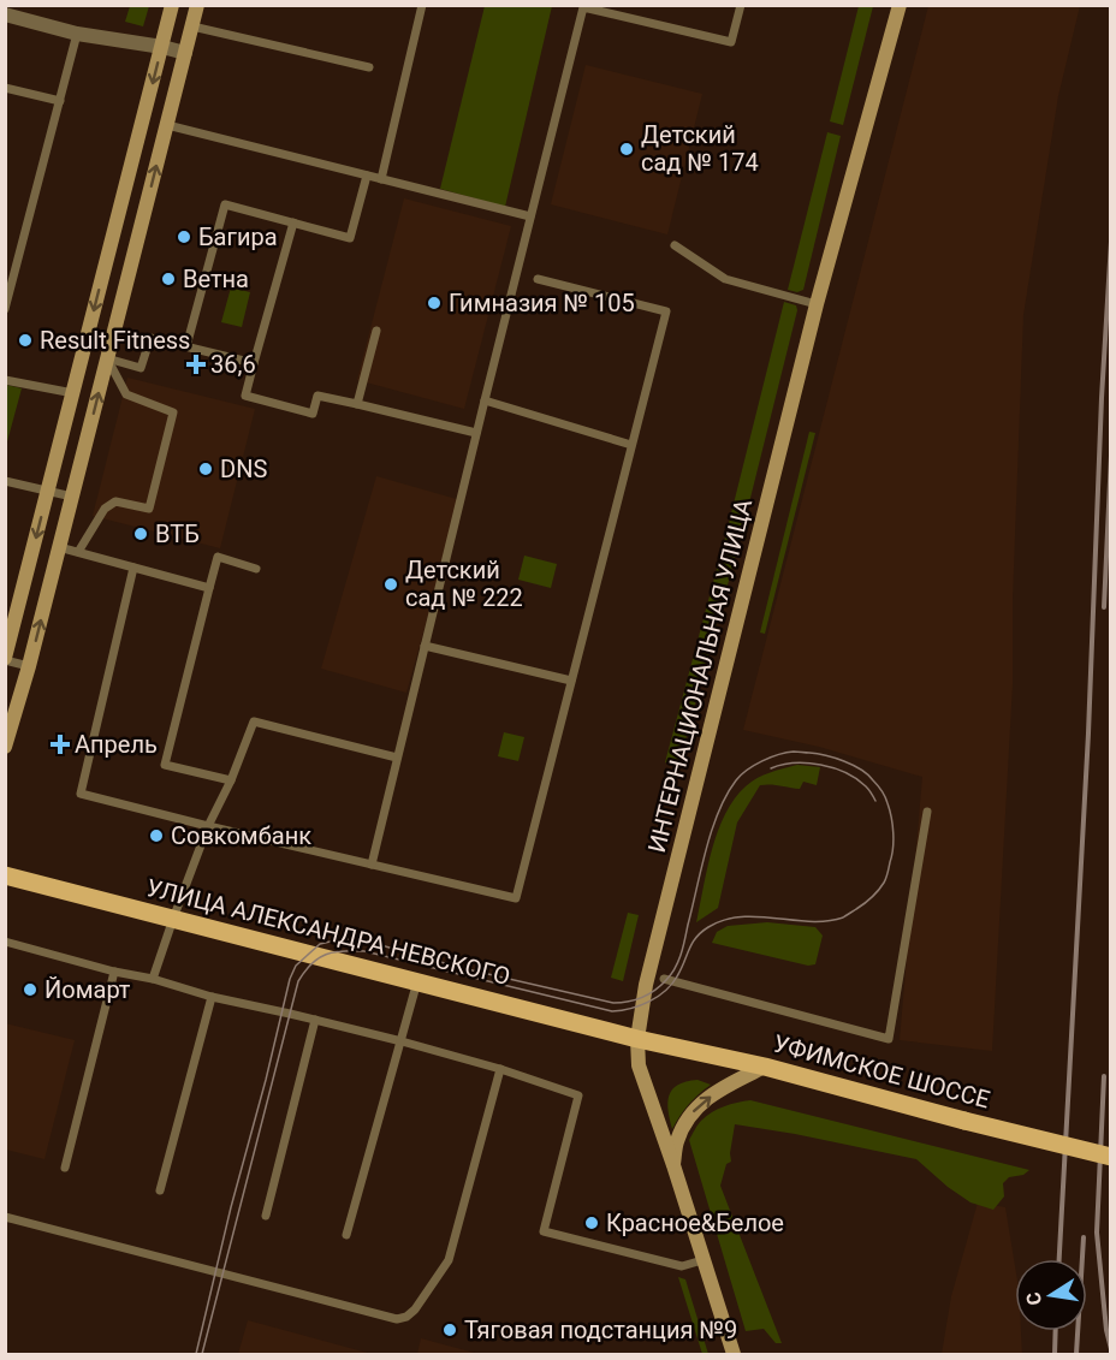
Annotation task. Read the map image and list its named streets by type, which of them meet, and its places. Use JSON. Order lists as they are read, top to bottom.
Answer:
{
  "streets": {
    "main road": ["ИНТЕРНАЦИОНАЛЬНАЯ УЛИЦА", "УЛИЦА АЛЕКСАНДРА НЕВСКОГО", "УФИМСКОЕ ШОССЕ"]
  },
  "crossings": [
    ["ИНТЕРНАЦИОНАЛЬНАЯ УЛИЦА", "УЛИЦА АЛЕКСАНДРА НЕВСКОГО"],
    ["ИНТЕРНАЦИОНАЛЬНАЯ УЛИЦА", "УФИМСКОЕ ШОССЕ"],
    ["УЛИЦА АЛЕКСАНДРА НЕВСКОГО", "УФИМСКОЕ ШОССЕ"]
  ],
  "places": {
    "other": [
      "Детский сад № 174",
      "Багира",
      "Ветна",
      "Гимназия № 105",
      "Result Fitness",
      "DNS",
      "ВТБ",
      "Детский сад № 222",
      "Совкомбанк",
      "Йомарт",
      "Красное&Белое",
      "Тяговая подстанция №9"
    ],
    "health": ["36,6", "Апрель"]
  },
  "north": "left"
}
